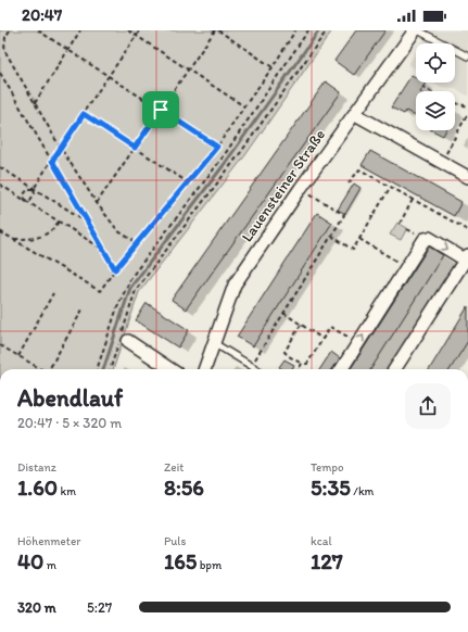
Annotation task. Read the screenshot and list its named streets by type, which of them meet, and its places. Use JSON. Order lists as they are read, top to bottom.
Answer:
{
  "streets": {
    "street": ["Lauensteiner Straße"]
  },
  "page": {
    "status": "20:47",
    "heading": ["Abendlauf", "20:47 · 5 × 320 m"],
    "stats": [
      ["Distanz", "1.60 km"],
      ["Zeit", "8:56"],
      ["Tempo", "5:35 /km"],
      ["Höhenmeter", "40 m"],
      ["Puls", "165 bpm"],
      ["kcal", "127"]
    ],
    "list": [
      {
        "name": "320 m",
        "note": "5:27"
      }
    ]
  }
}
